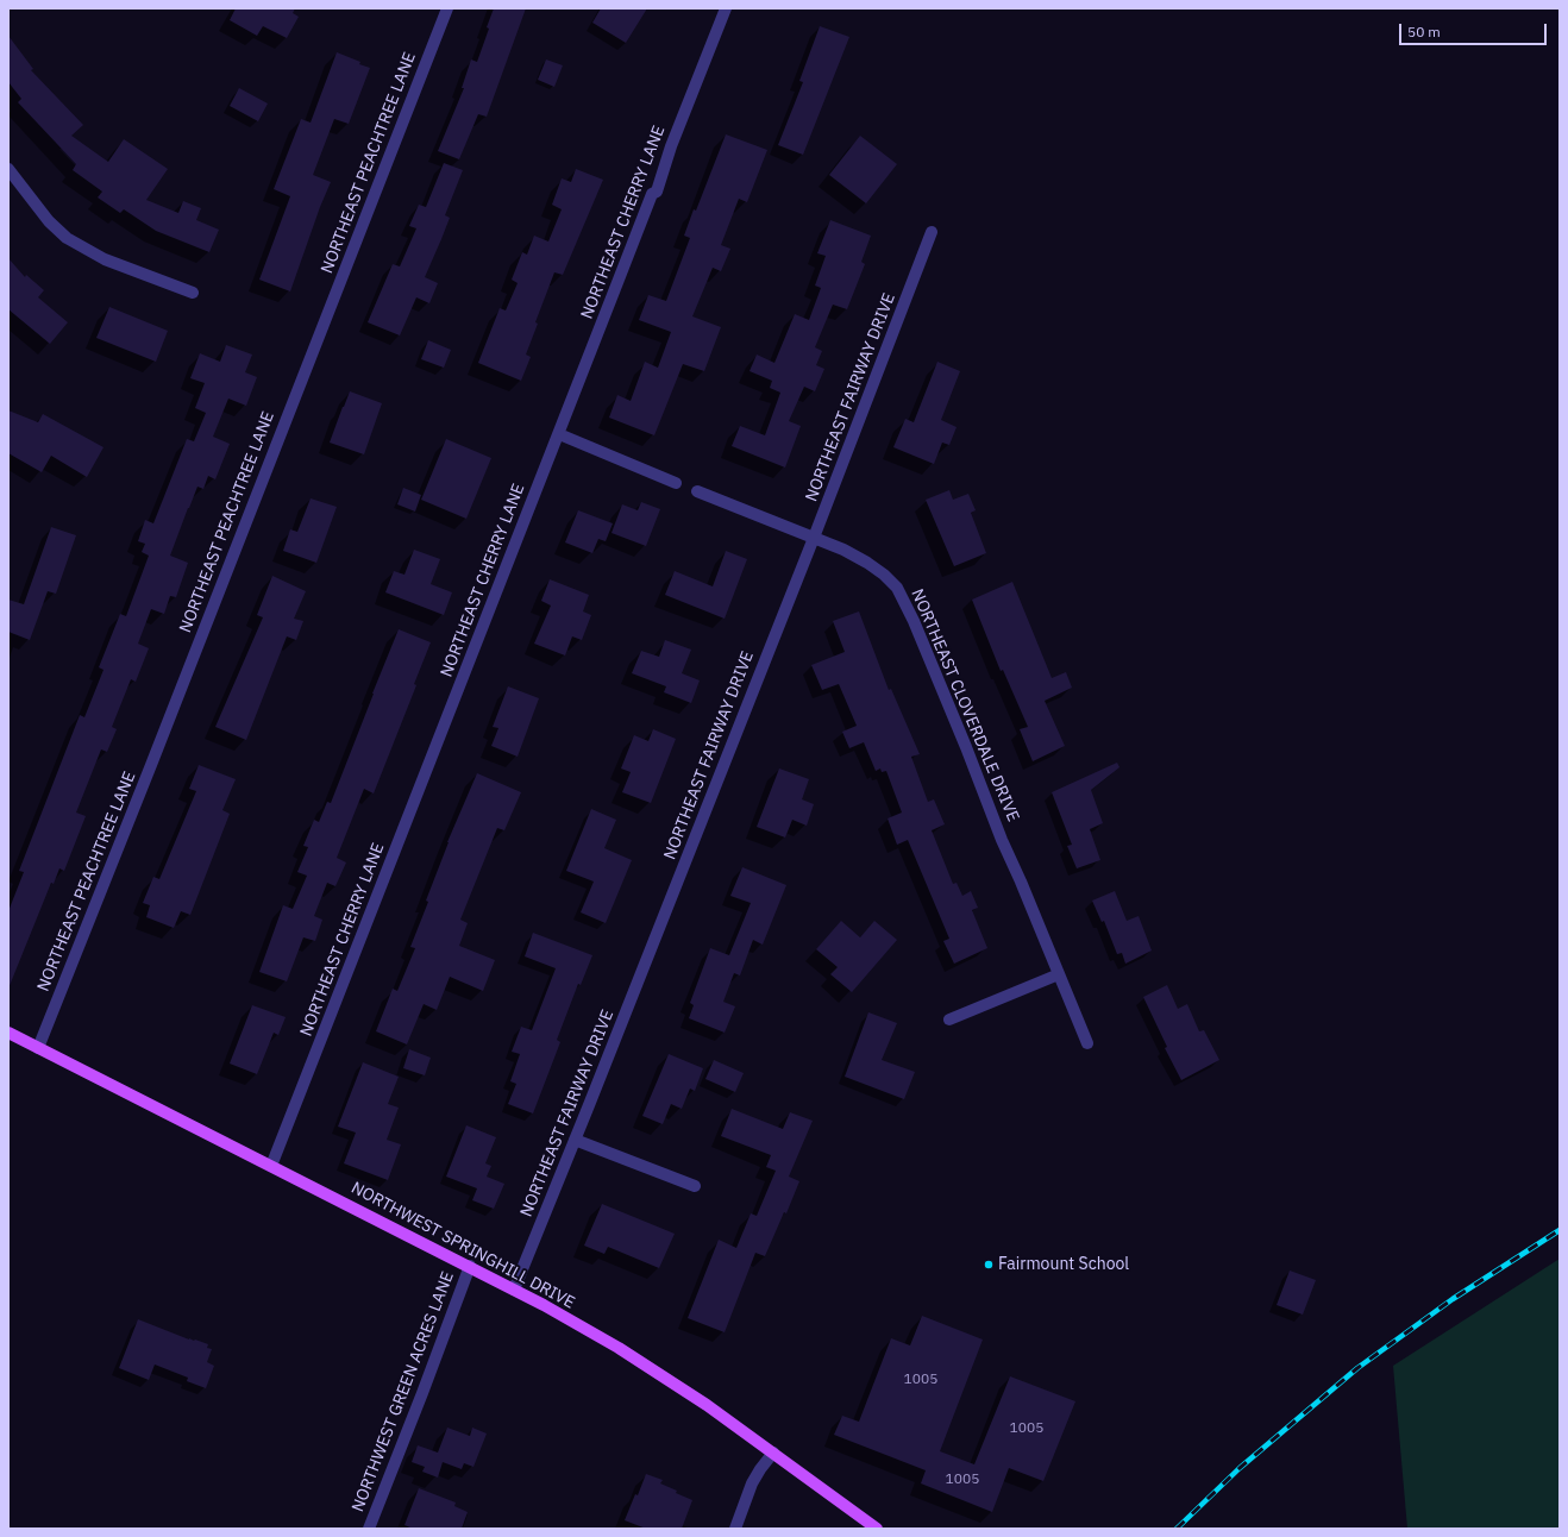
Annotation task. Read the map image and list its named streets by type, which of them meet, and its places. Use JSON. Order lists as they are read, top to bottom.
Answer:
{
  "streets": {
    "main road": ["NORTHWEST SPRINGHILL DRIVE"],
    "street": [
      "NORTHEAST PEACHTREE LANE",
      "NORTHEAST CHERRY LANE",
      "NORTHEAST FAIRWAY DRIVE",
      "NORTHEAST CLOVERDALE DRIVE",
      "NORTHWEST GREEN ACRES LANE"
    ]
  },
  "crossings": [
    ["NORTHEAST PEACHTREE LANE", "NORTHWEST SPRINGHILL DRIVE"],
    ["NORTHEAST CHERRY LANE", "NORTHWEST SPRINGHILL DRIVE"],
    ["NORTHEAST FAIRWAY DRIVE", "NORTHEAST CLOVERDALE DRIVE"],
    ["NORTHEAST FAIRWAY DRIVE", "NORTHWEST SPRINGHILL DRIVE"],
    ["NORTHWEST SPRINGHILL DRIVE", "NORTHWEST GREEN ACRES LANE"]
  ],
  "places": ["Fairmount School"],
  "house_numbers": ["1005", "1005", "1005"],
  "scale_bar": "50 m"
}
